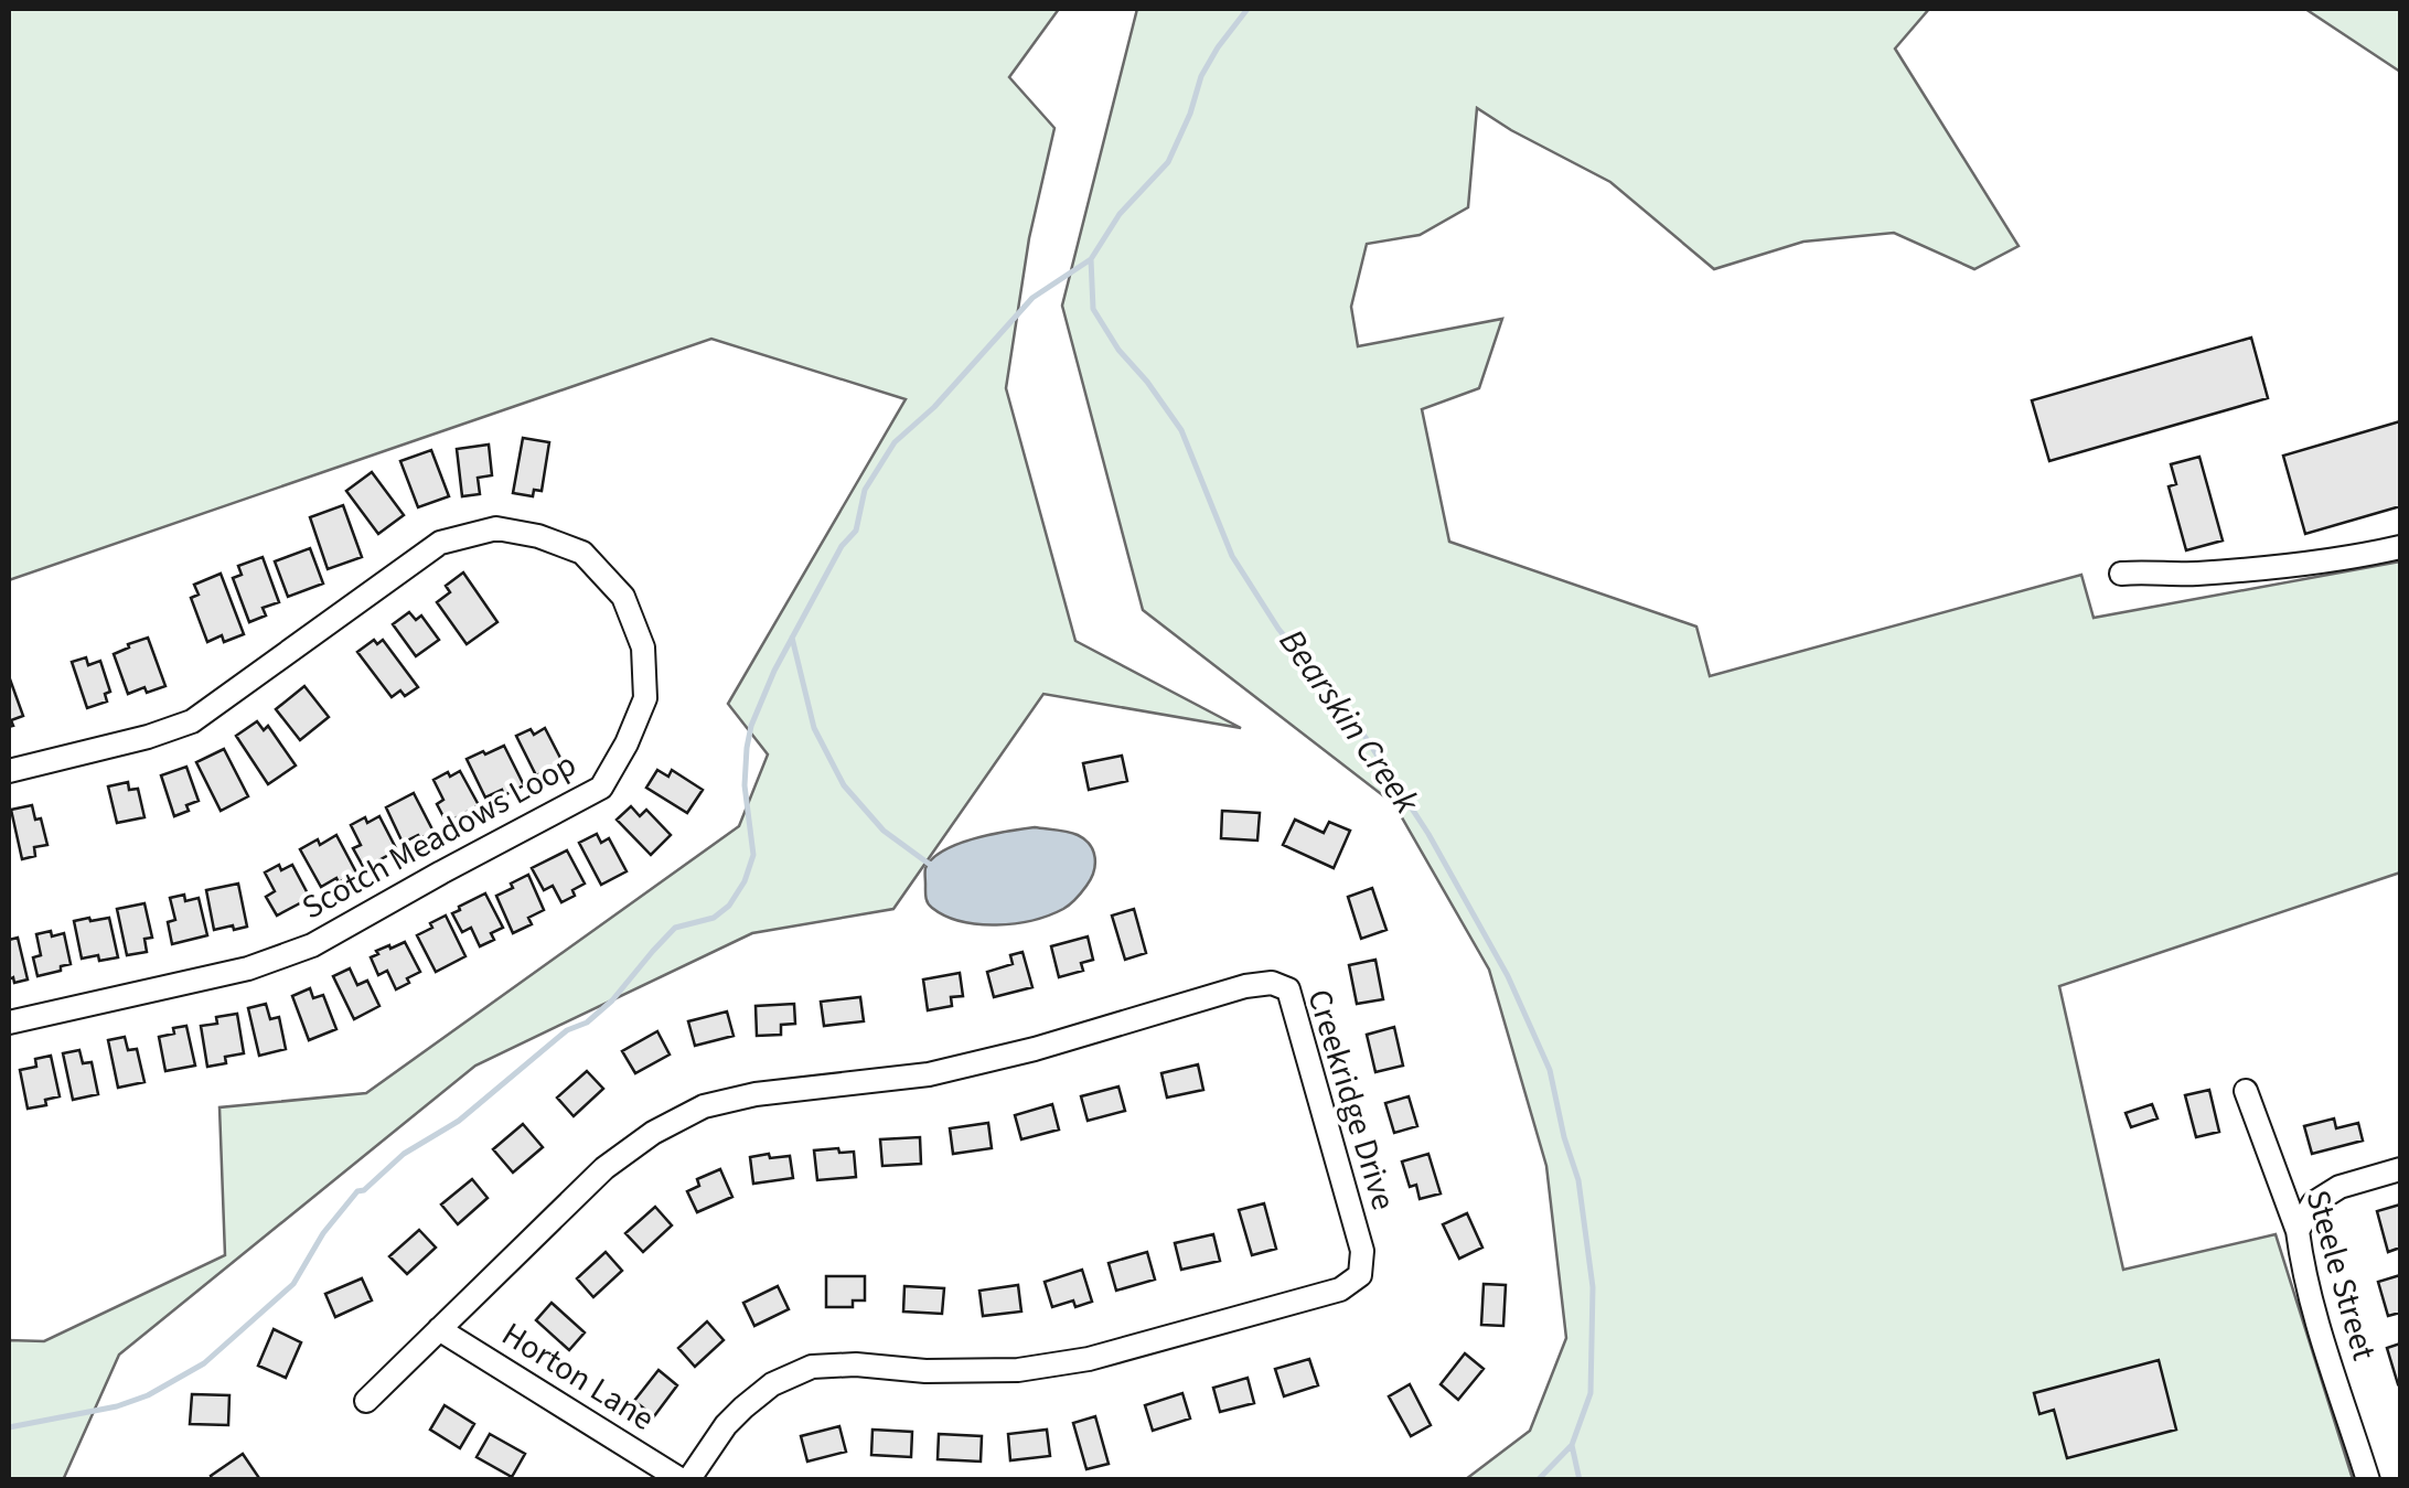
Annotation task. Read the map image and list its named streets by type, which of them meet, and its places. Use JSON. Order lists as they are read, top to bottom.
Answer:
{
  "streets": {
    "street": [
      "Scotch Meadows Loop",
      "Creekridge Drive",
      "Steele Street",
      "Horton Lane"
    ]
  },
  "crossings": [
    ["Creekridge Drive", "Horton Lane"]
  ],
  "water": ["Bearskin Creek"]
}
